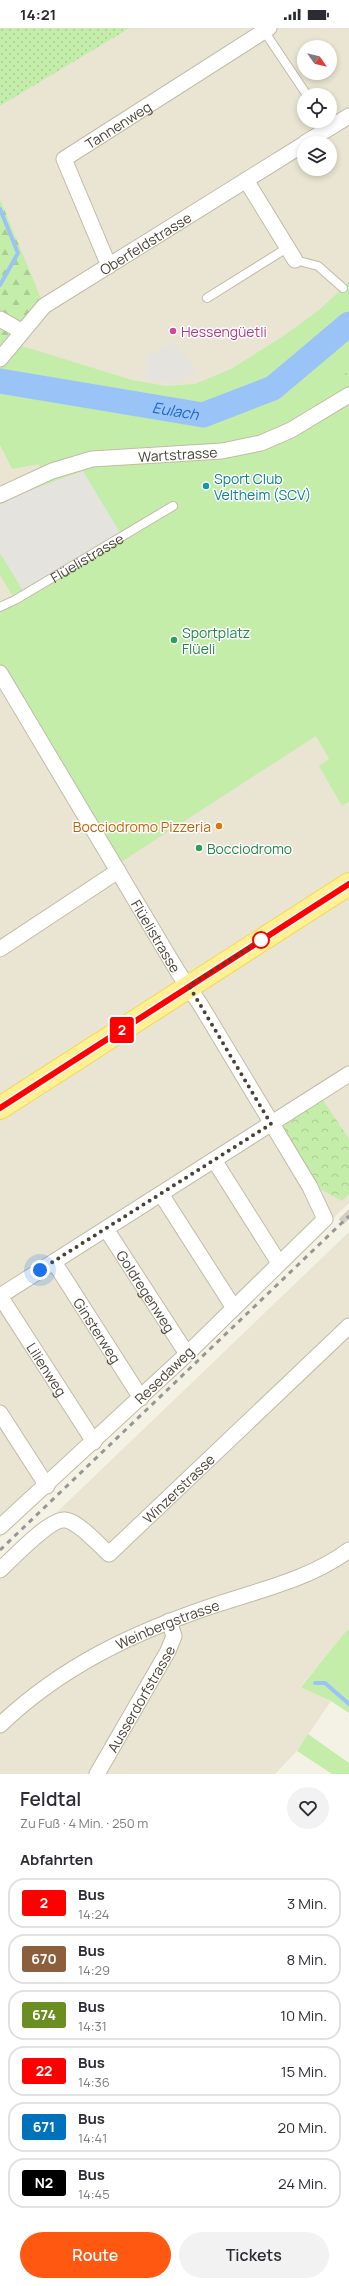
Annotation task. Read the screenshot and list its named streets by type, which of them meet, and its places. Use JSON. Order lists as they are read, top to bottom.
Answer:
{
  "streets": {
    "street": [
      "Tannenweg",
      "Oberfeldstrasse",
      "Wartstrasse",
      "Flüelistrasse",
      "Goldregenweg",
      "Ginsterweg",
      "Lilienweg",
      "Resedaweg",
      "Winzerstrasse",
      "Weinbergstrasse",
      "Ausserdorfstrasse"
    ]
  },
  "crossings": [
    ["Tannenweg", "Oberfeldstrasse"],
    ["Flüelistrasse", "Resedaweg"],
    ["Goldregenweg", "Resedaweg"],
    ["Ginsterweg", "Resedaweg"],
    ["Lilienweg", "Resedaweg"],
    ["Weinbergstrasse", "Ausserdorfstrasse"]
  ],
  "water": ["Eulach"],
  "places": [
    "Hessengüetli",
    "Sport Club Veltheim (SCV)",
    "Sportplatz Flüeli",
    "Bocciodromo Pizzeria",
    "Bocciodromo"
  ],
  "lines": ["bus line 2"],
  "north": "bottom right",
  "page": {
    "status": "14:21",
    "on_map": "2",
    "heading": [
      ["Feldtal", "Zu Fuß · 4 Min. · 250 m"],
      "Abfahrten"
    ],
    "list": [
      {
        "mark": "2",
        "name": "Bus",
        "note": "14:24",
        "value": "3 Min."
      },
      {
        "mark": "670",
        "name": "Bus",
        "note": "14:29",
        "value": "8 Min."
      },
      {
        "mark": "674",
        "name": "Bus",
        "note": "14:31",
        "value": "10 Min."
      },
      {
        "mark": "22",
        "name": "Bus",
        "note": "14:36",
        "value": "15 Min."
      },
      {
        "mark": "671",
        "name": "Bus",
        "note": "14:41",
        "value": "20 Min."
      },
      {
        "mark": "N2",
        "name": "Bus",
        "note": "14:45",
        "value": "24 Min."
      }
    ],
    "buttons": ["Route", "Tickets"]
  }
}
